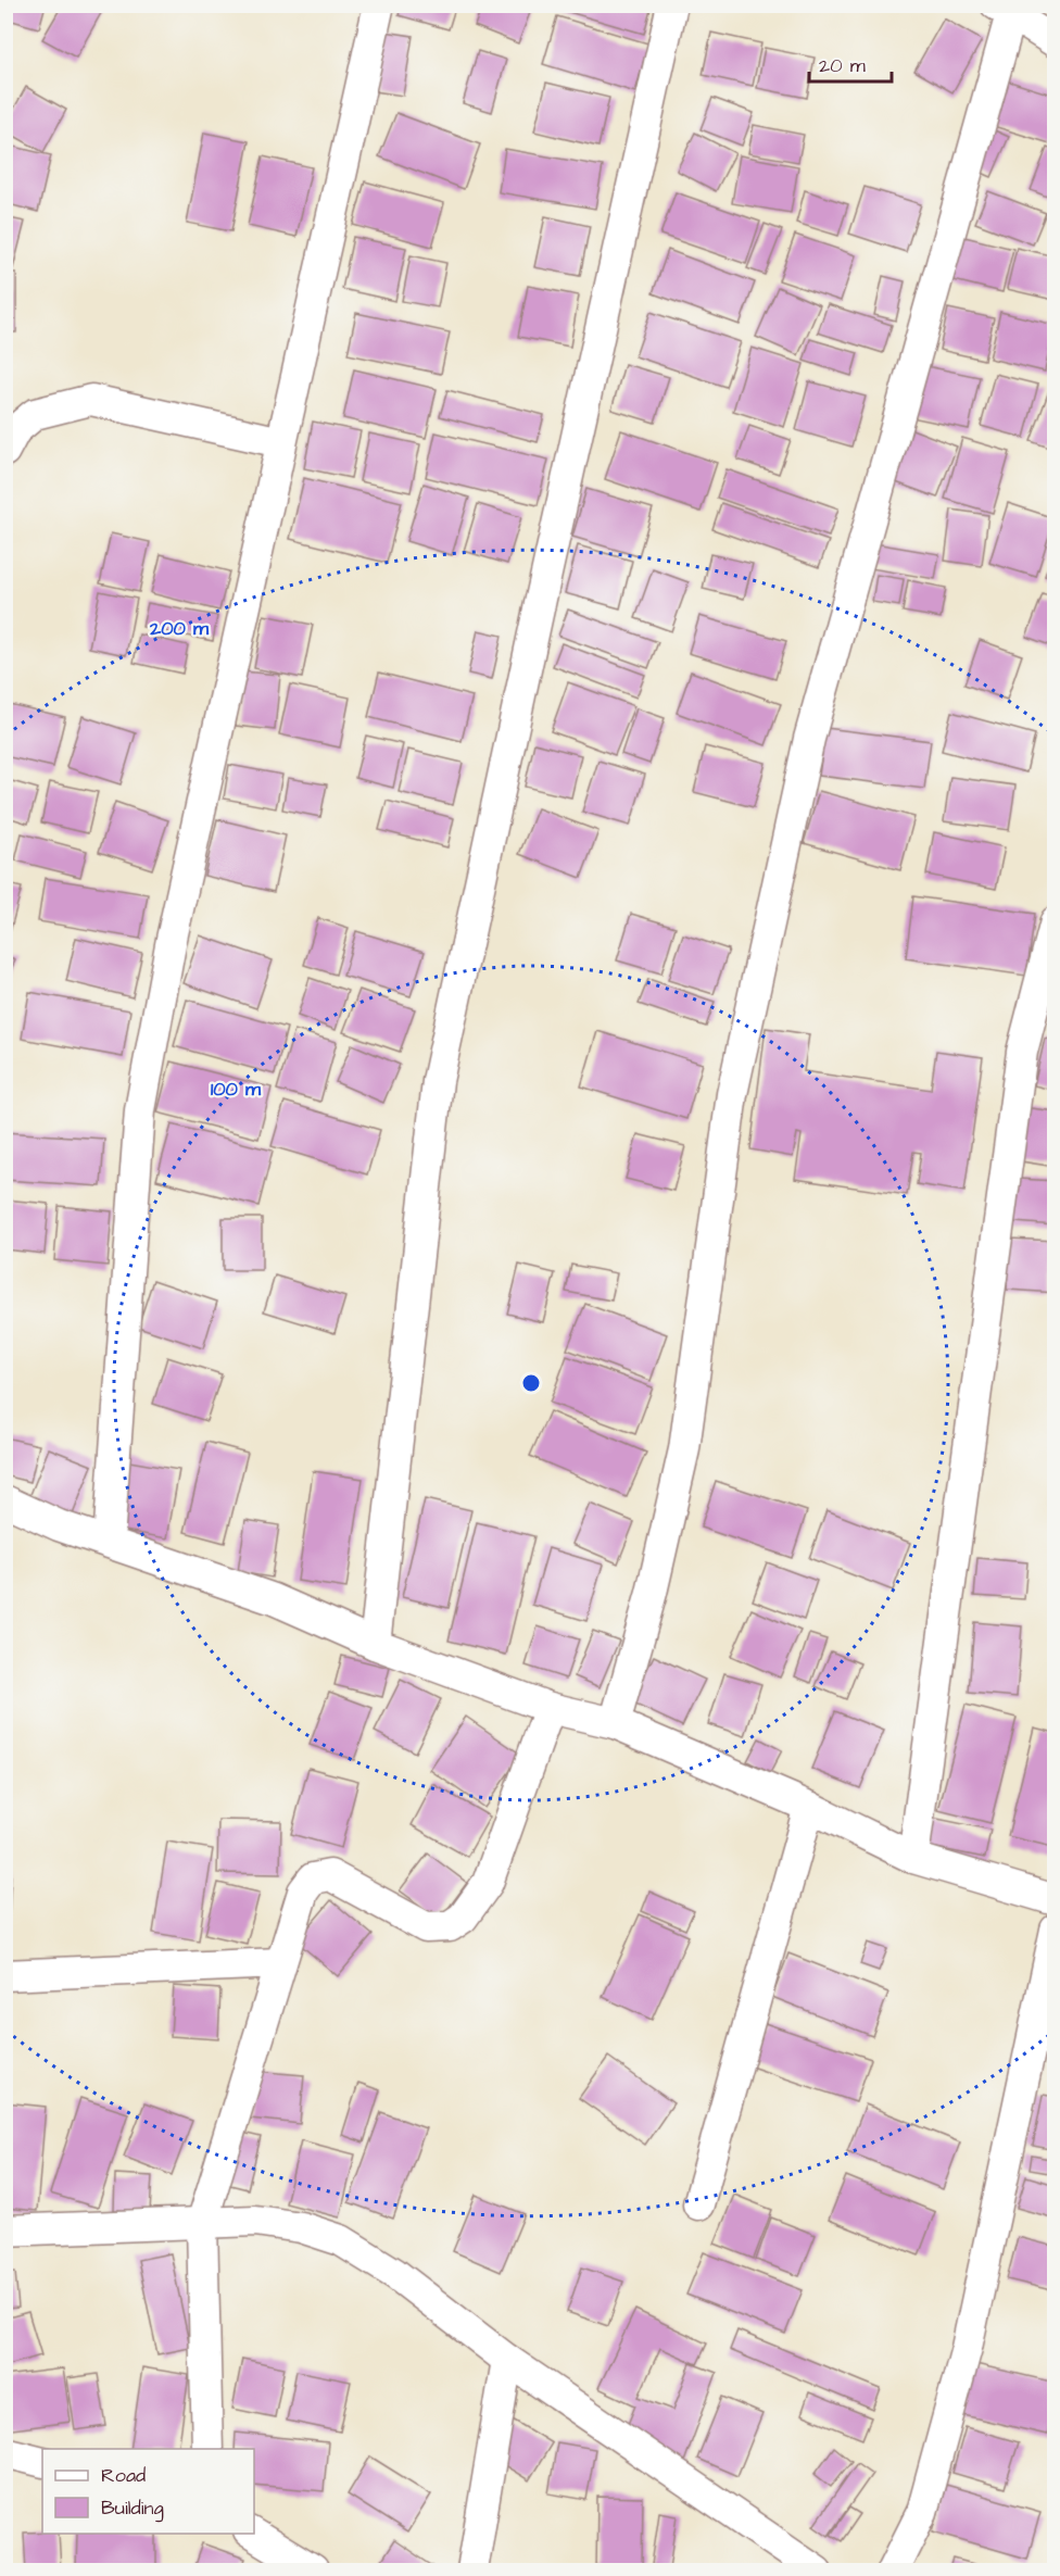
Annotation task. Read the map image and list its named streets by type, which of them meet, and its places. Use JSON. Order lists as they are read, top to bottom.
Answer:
{
  "legend": ["Road", "Building"],
  "scale_bar": "20 m",
  "rings": ["200 m", "100 m"]
}
